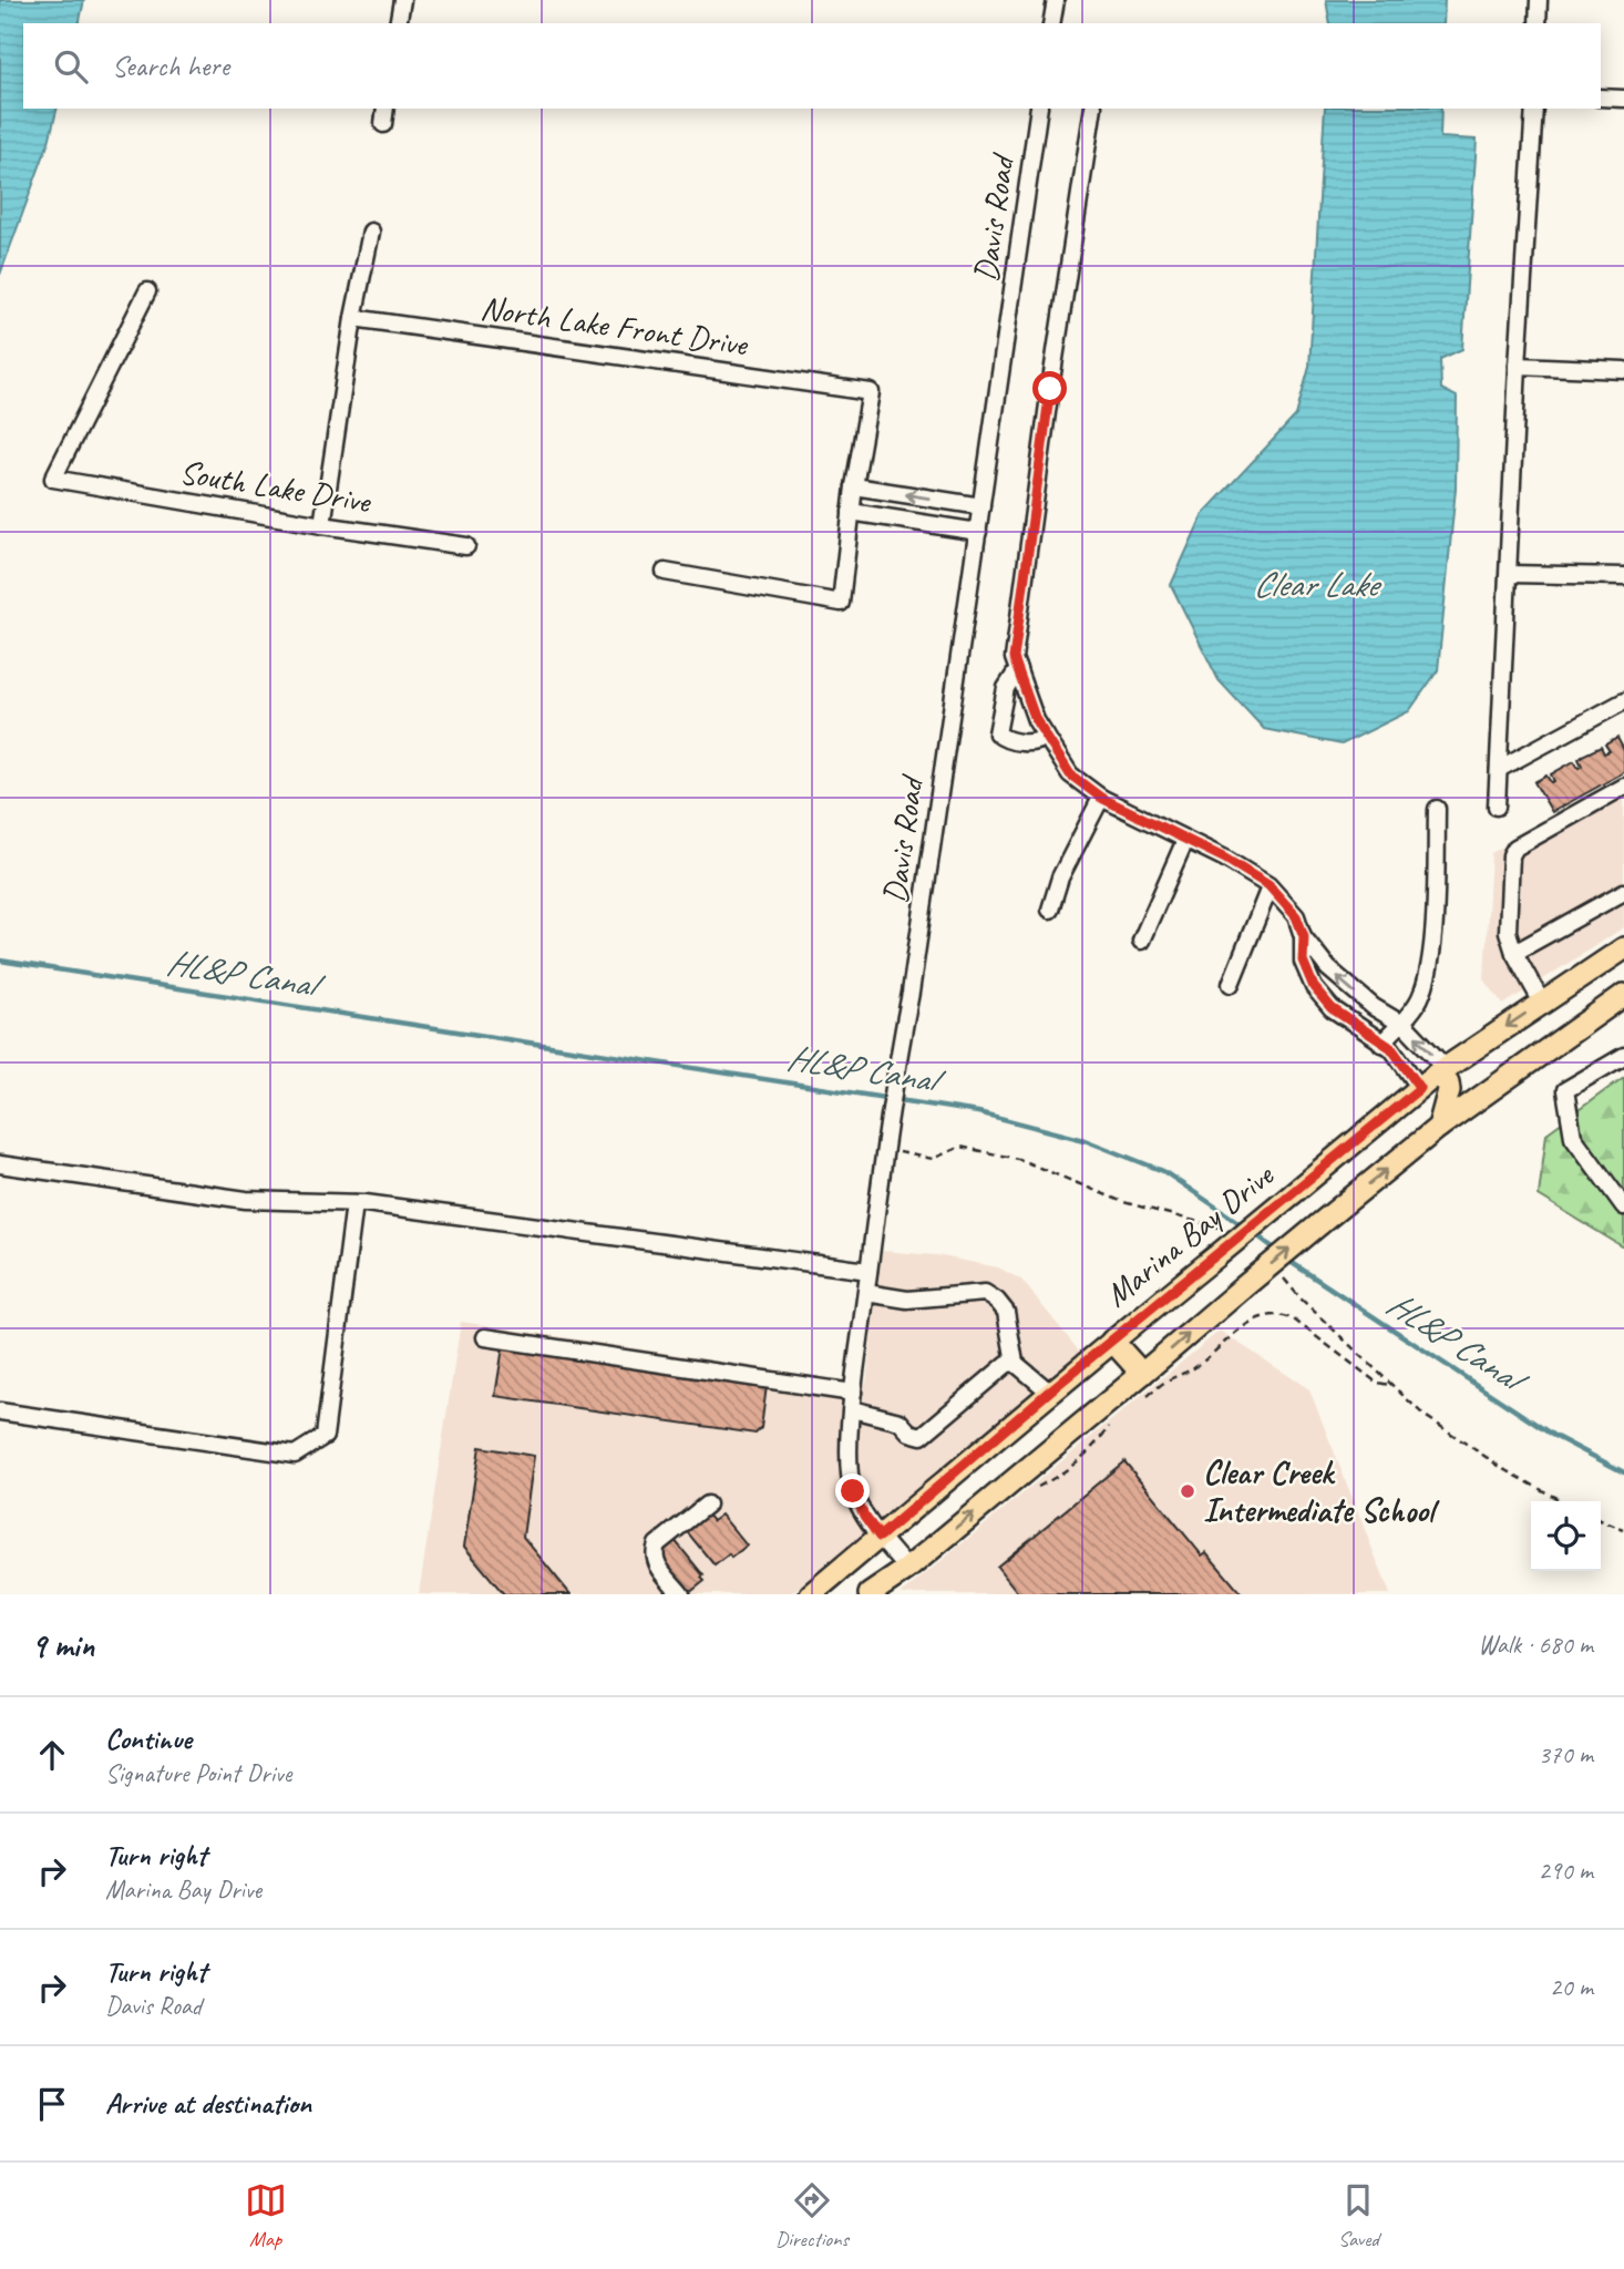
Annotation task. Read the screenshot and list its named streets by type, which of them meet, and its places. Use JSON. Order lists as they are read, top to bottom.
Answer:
{
  "streets": {
    "main road": ["Marina Bay Drive"],
    "street": ["Davis Road", "North Lake Front Drive", "South Lake Drive"]
  },
  "crossings": [
    ["Davis Road", "Marina Bay Drive"]
  ],
  "water": ["Clear Lake", "HL&P Canal"],
  "places": ["Clear Creek Intermediate School"],
  "page": {
    "search": "Search here",
    "heading": ["9 min", "Walk · 680 m"],
    "list": [
      ["Continue", "Signature Point Drive", "370 m"],
      ["Turn right", "Marina Bay Drive", "290 m"],
      ["Turn right", "Davis Road", "20 m"],
      "Arrive at destination"
    ],
    "nav": ["Map", "Directions", "Saved"]
  }
}
